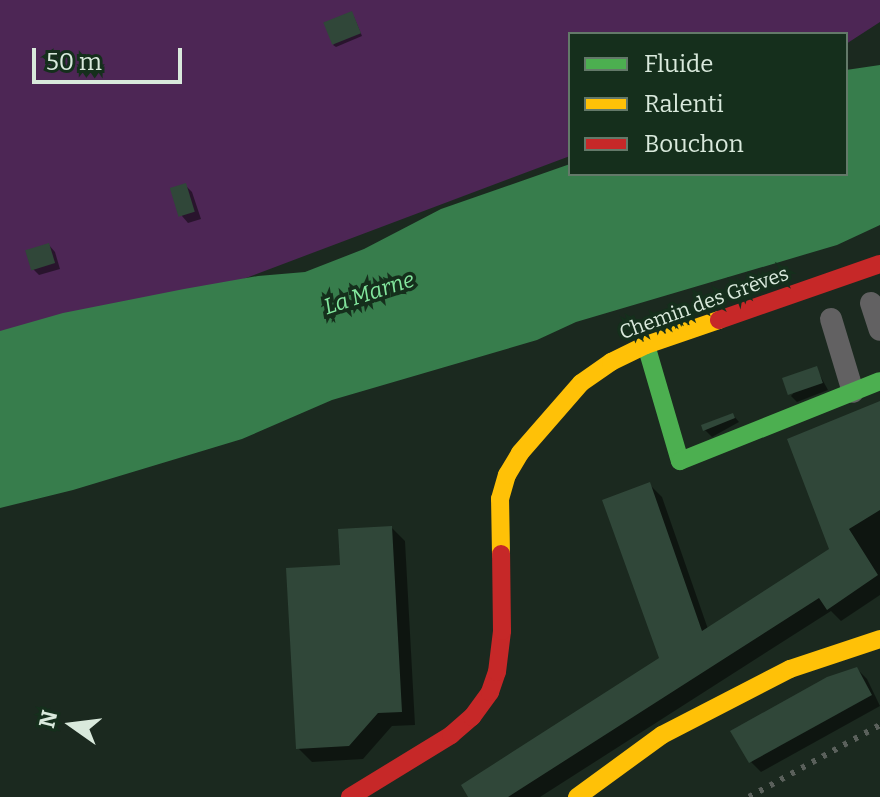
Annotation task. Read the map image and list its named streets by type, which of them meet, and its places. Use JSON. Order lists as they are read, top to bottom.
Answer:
{
  "streets": {
    "street": ["Chemin des Grèves"]
  },
  "water": ["La Marne"],
  "legend": ["Fluide", "Ralenti", "Bouchon"],
  "scale_bar": "50 m",
  "north": "left"
}
